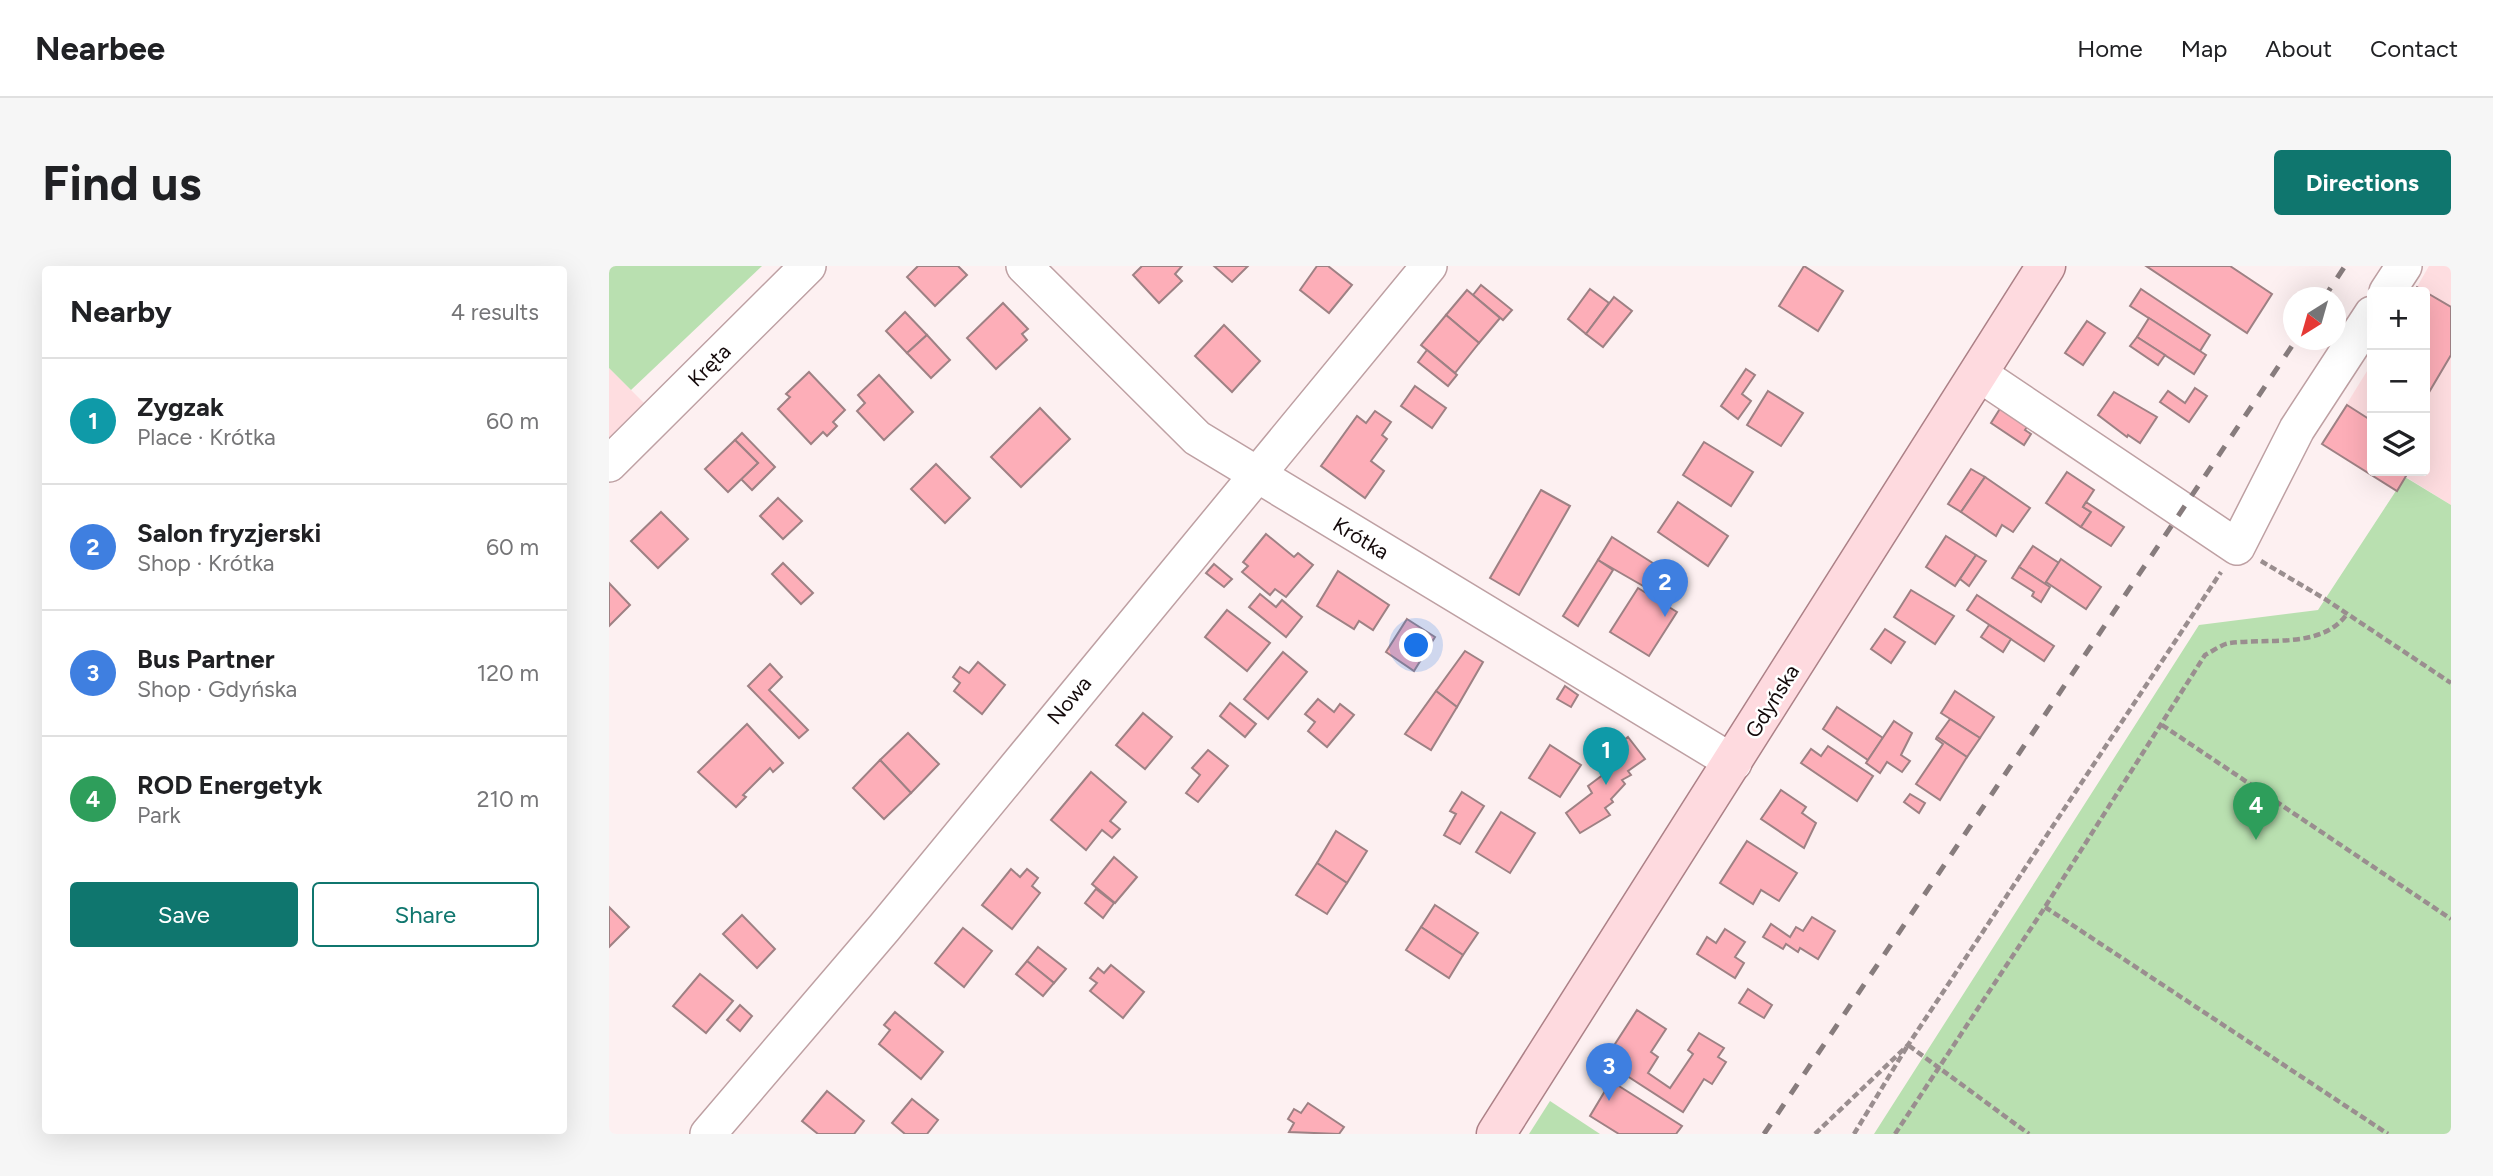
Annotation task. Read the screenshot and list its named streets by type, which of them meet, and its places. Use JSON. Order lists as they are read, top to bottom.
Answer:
{
  "streets": {
    "main road": ["Gdyńska"],
    "street": ["Kręta", "Krótka", "Nowa"]
  },
  "crossings": [
    ["Krótka", "Nowa"],
    ["Krótka", "Gdyńska"]
  ],
  "north": "bottom left",
  "page": {
    "header": "Nearbee",
    "nav": [
      "Home",
      "Map",
      "About",
      "Contact"
    ],
    "buttons": [
      "Directions",
      ["Save", "Share"]
    ],
    "title": "Find us",
    "heading": ["Nearby", "4 results"],
    "map_buttons": ["+", "−"],
    "list": [
      {
        "mark": "1",
        "name": "Zygzak",
        "note": "Place · Krótka",
        "value": "60 m"
      },
      {
        "mark": "2",
        "name": "Salon fryzjerski",
        "note": "Shop · Krótka",
        "value": "60 m"
      },
      {
        "mark": "3",
        "name": "Bus Partner",
        "note": "Shop · Gdyńska",
        "value": "120 m"
      },
      {
        "mark": "4",
        "name": "ROD Energetyk",
        "note": "Park",
        "value": "210 m"
      }
    ],
    "pins": [
      "2",
      "1",
      "4",
      "3"
    ]
  }
}
